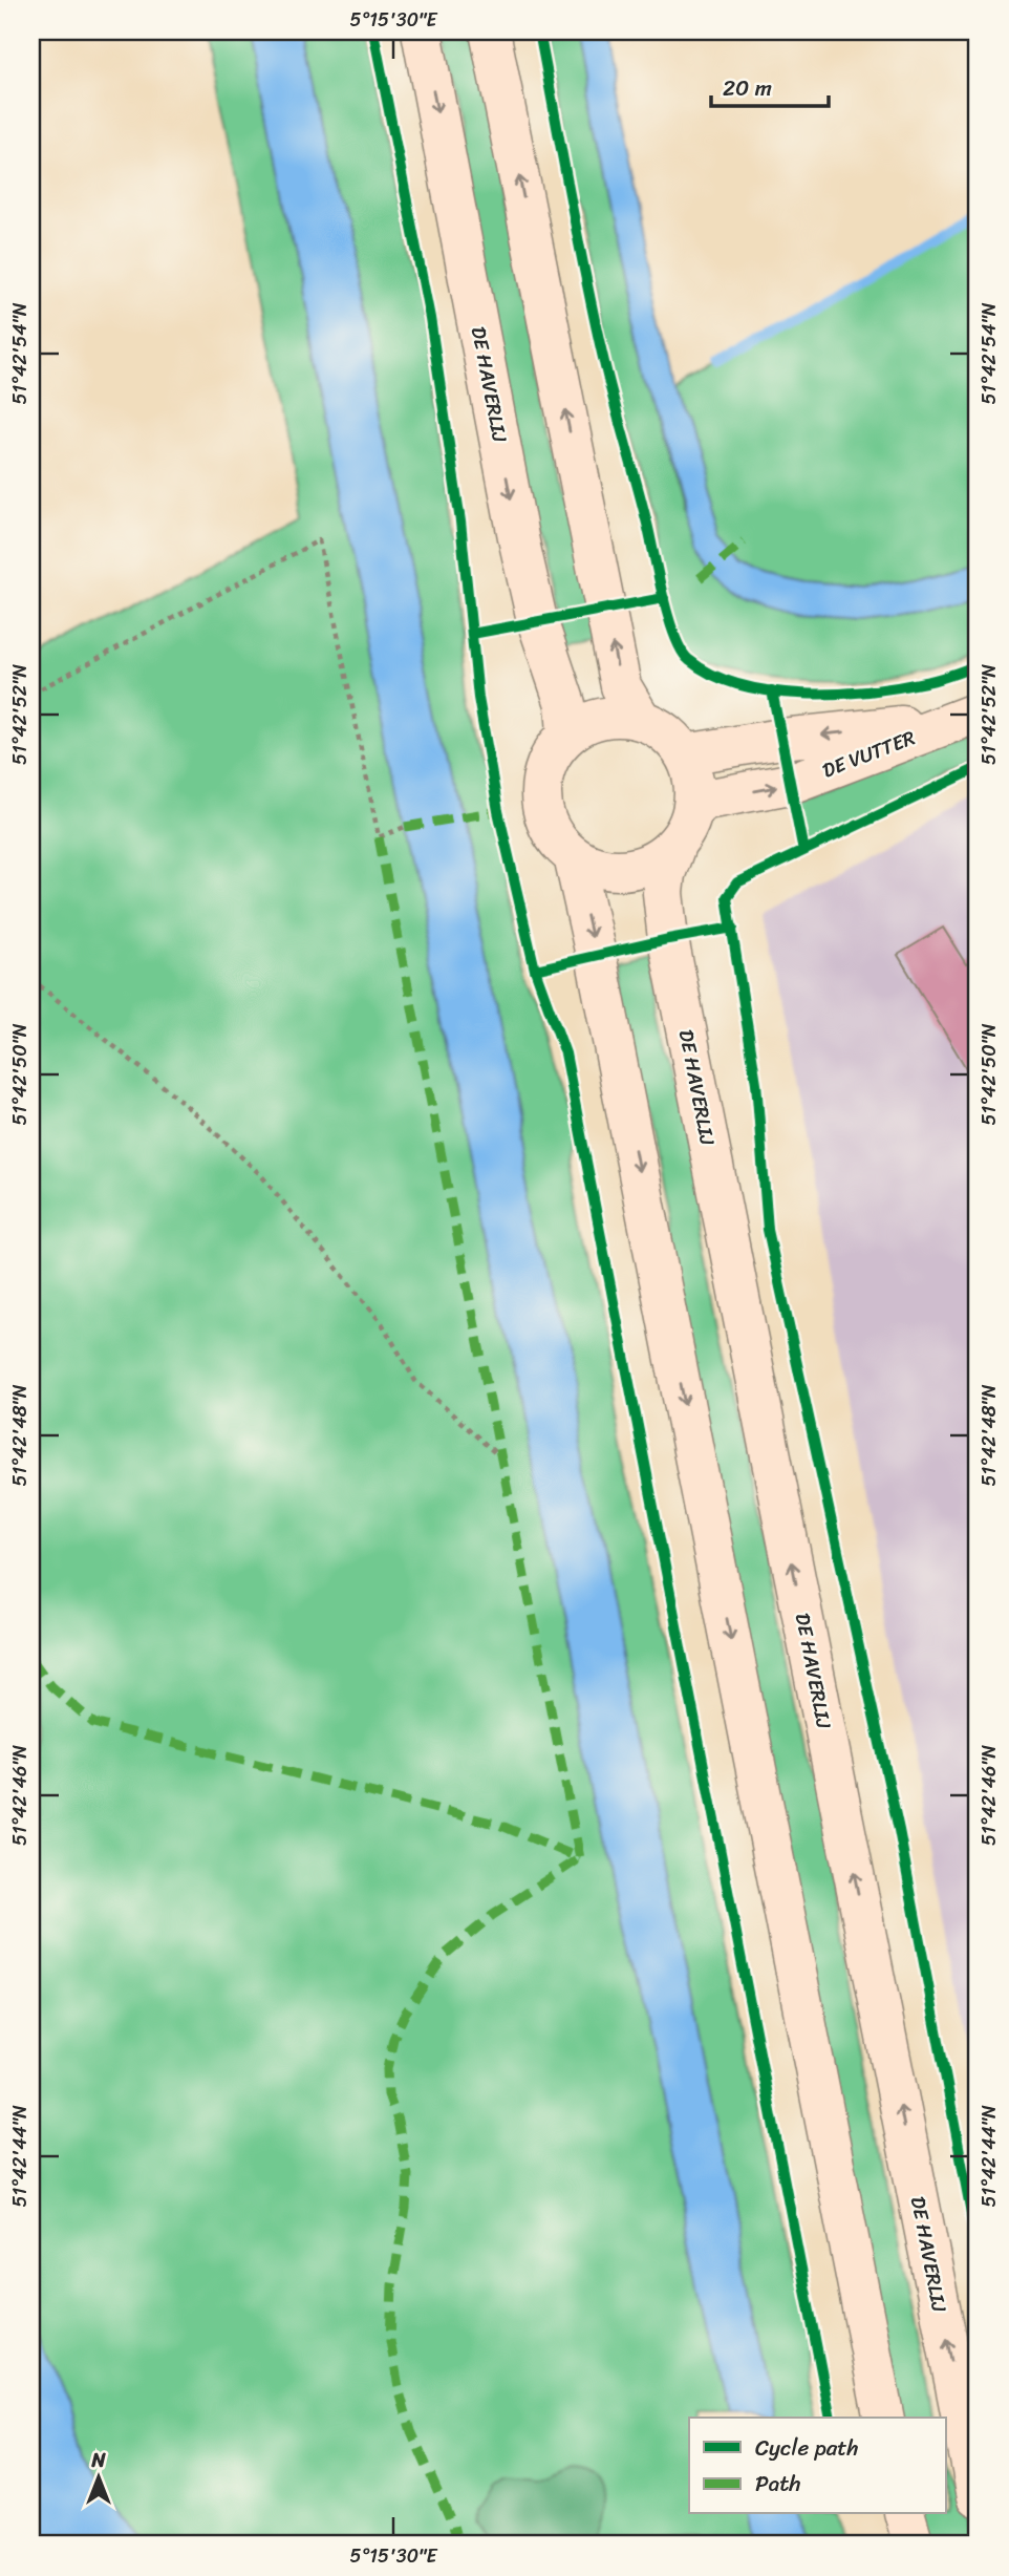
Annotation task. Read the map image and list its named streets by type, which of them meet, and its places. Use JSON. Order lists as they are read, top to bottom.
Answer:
{
  "streets": {
    "street": ["DE HAVERLIJ", "DE VUTTER"]
  },
  "crossings": [
    ["DE HAVERLIJ", "DE VUTTER"]
  ],
  "legend": ["Cycle path", "Path"],
  "scale_bar": "20 m",
  "north": "top",
  "coordinates": [
    "5°15'30\"E",
    "51°42'54\"N",
    "51°42'52\"N",
    "51°42'50\"N",
    "51°42'48\"N",
    "51°42'46\"N",
    "51°42'44\"N"
  ]
}
